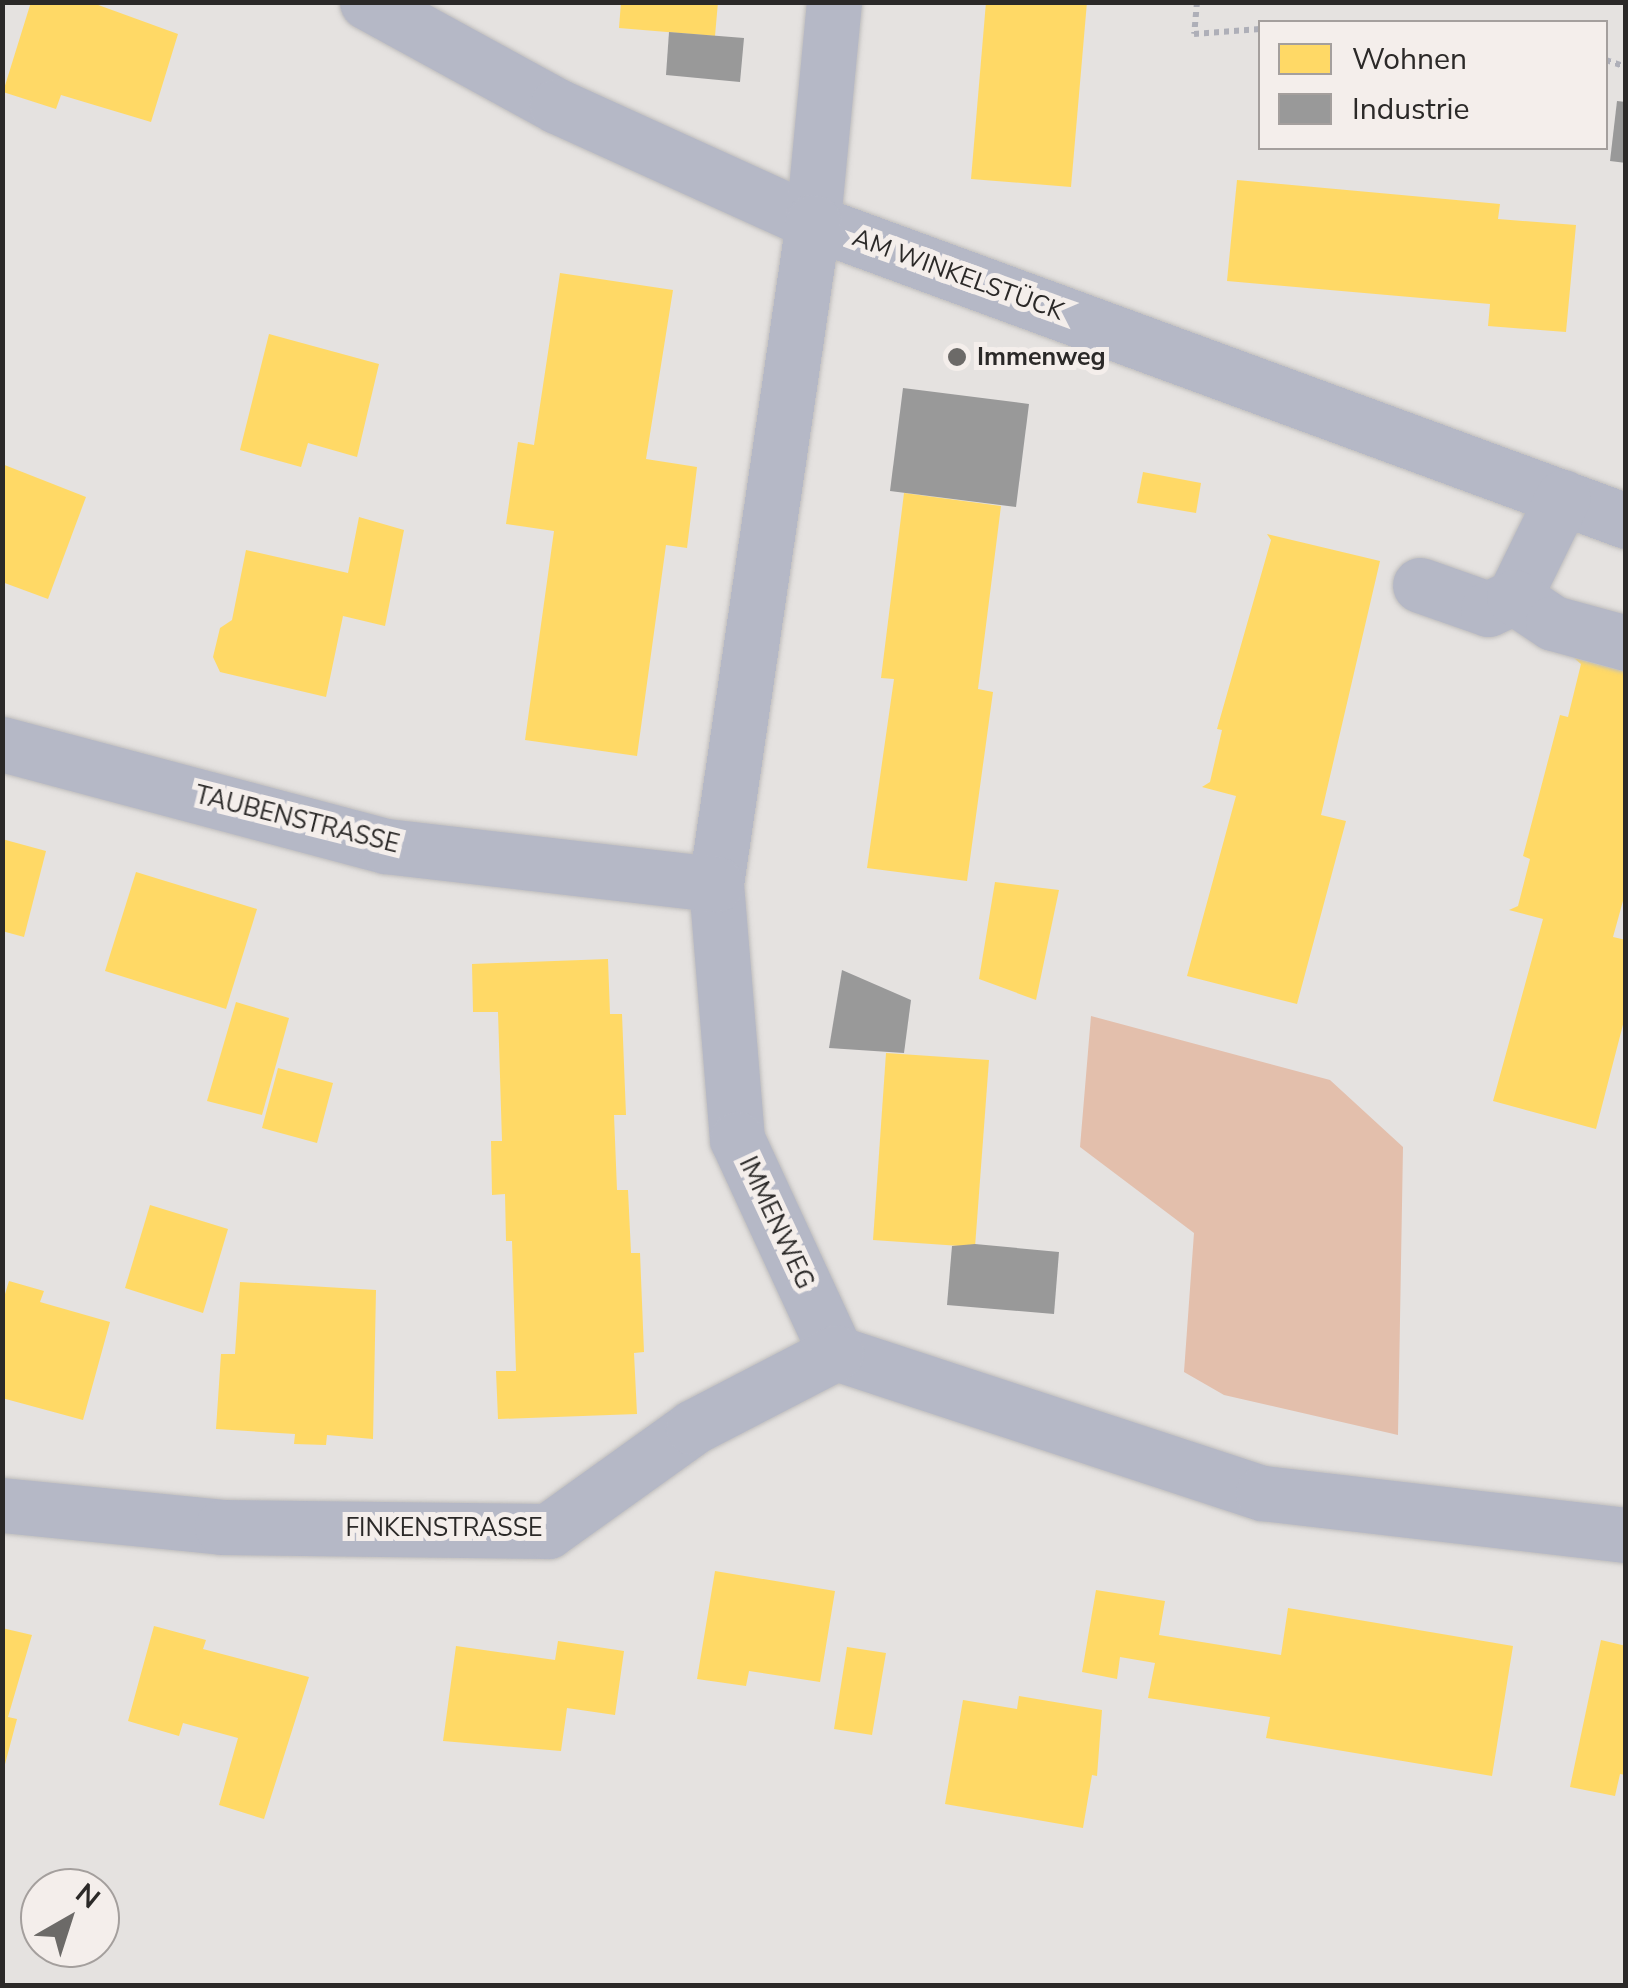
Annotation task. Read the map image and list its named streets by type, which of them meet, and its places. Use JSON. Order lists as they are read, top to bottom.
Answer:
{
  "streets": {
    "street": [
      "AM WINKELSTÜCK",
      "TAUBENSTRASSE",
      "IMMENWEG",
      "FINKENSTRASSE"
    ]
  },
  "crossings": [
    ["AM WINKELSTÜCK", "IMMENWEG"],
    ["TAUBENSTRASSE", "IMMENWEG"],
    ["IMMENWEG", "FINKENSTRASSE"]
  ],
  "places": ["Immenweg"],
  "legend": ["Wohnen", "Industrie"],
  "north": "top right"
}
